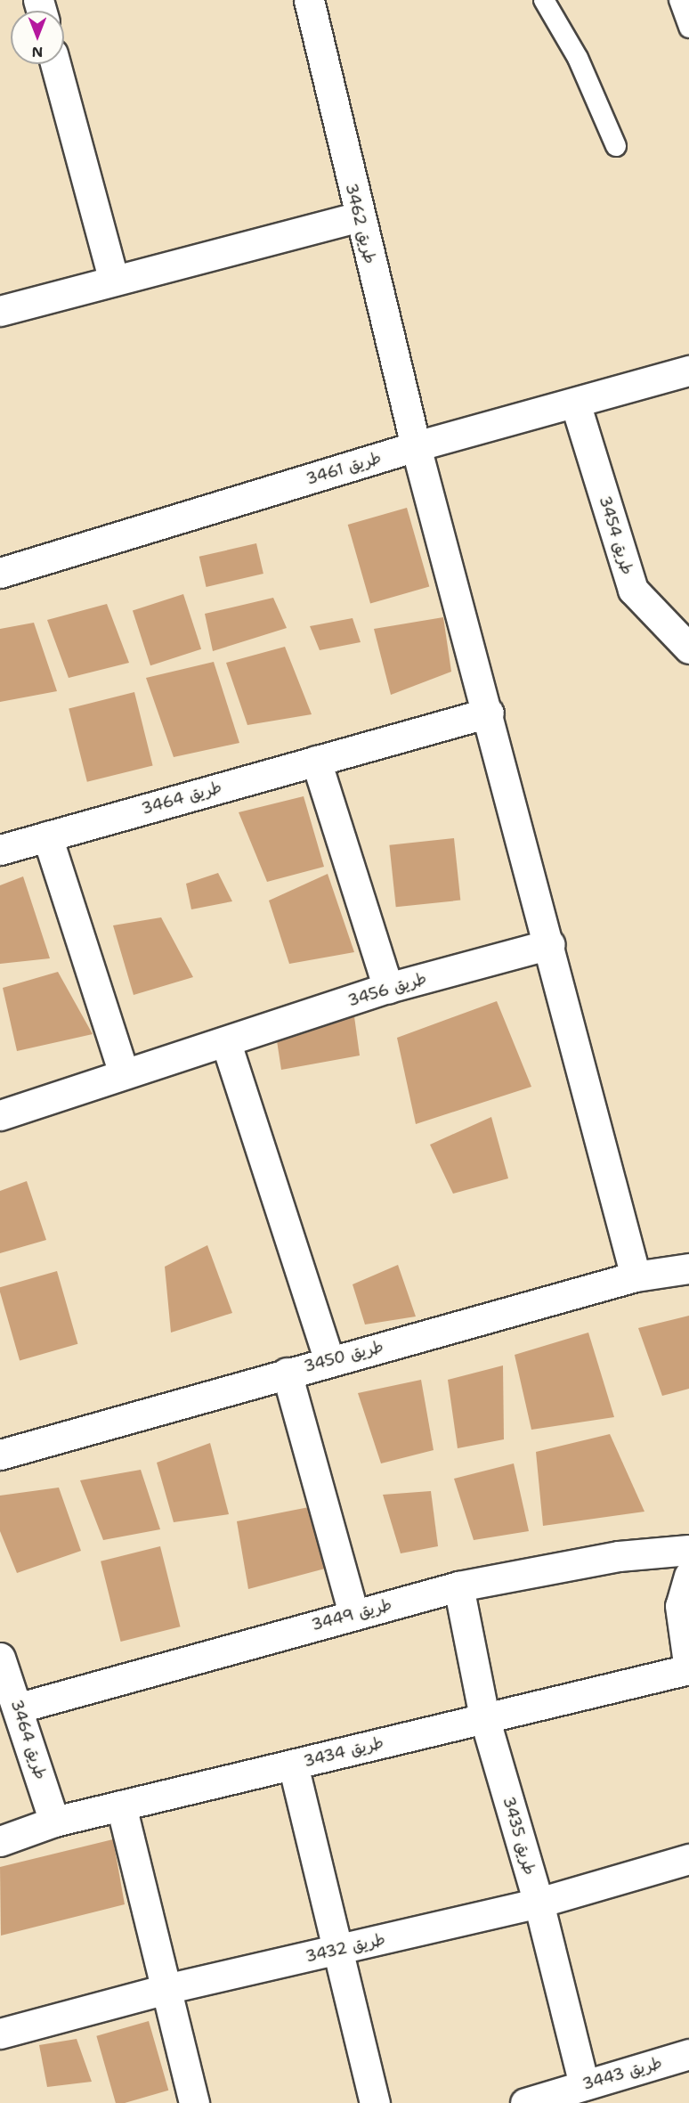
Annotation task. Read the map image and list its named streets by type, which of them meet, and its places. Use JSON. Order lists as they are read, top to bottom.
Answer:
{
  "streets": {
    "street": [
      "طريق 3462",
      "طريق 3461",
      "طريق 3454",
      "طريق 3464",
      "طريق 3456",
      "طريق 3450",
      "طريق 3449",
      "طريق 3434",
      "طريق 3435",
      "طريق 3432",
      "طريق 3443"
    ]
  },
  "crossings": [
    ["طريق 3462", "طريق 3461"],
    ["طريق 3462", "طريق 3464"],
    ["طريق 3462", "طريق 3456"],
    ["طريق 3462", "طريق 3450"],
    ["طريق 3461", "طريق 3454"],
    ["طريق 3464", "طريق 3449"],
    ["طريق 3464", "طريق 3434"],
    ["طريق 3449", "طريق 3435"],
    ["طريق 3434", "طريق 3435"],
    ["طريق 3435", "طريق 3432"],
    ["طريق 3435", "طريق 3443"]
  ],
  "north": "bottom"
}
